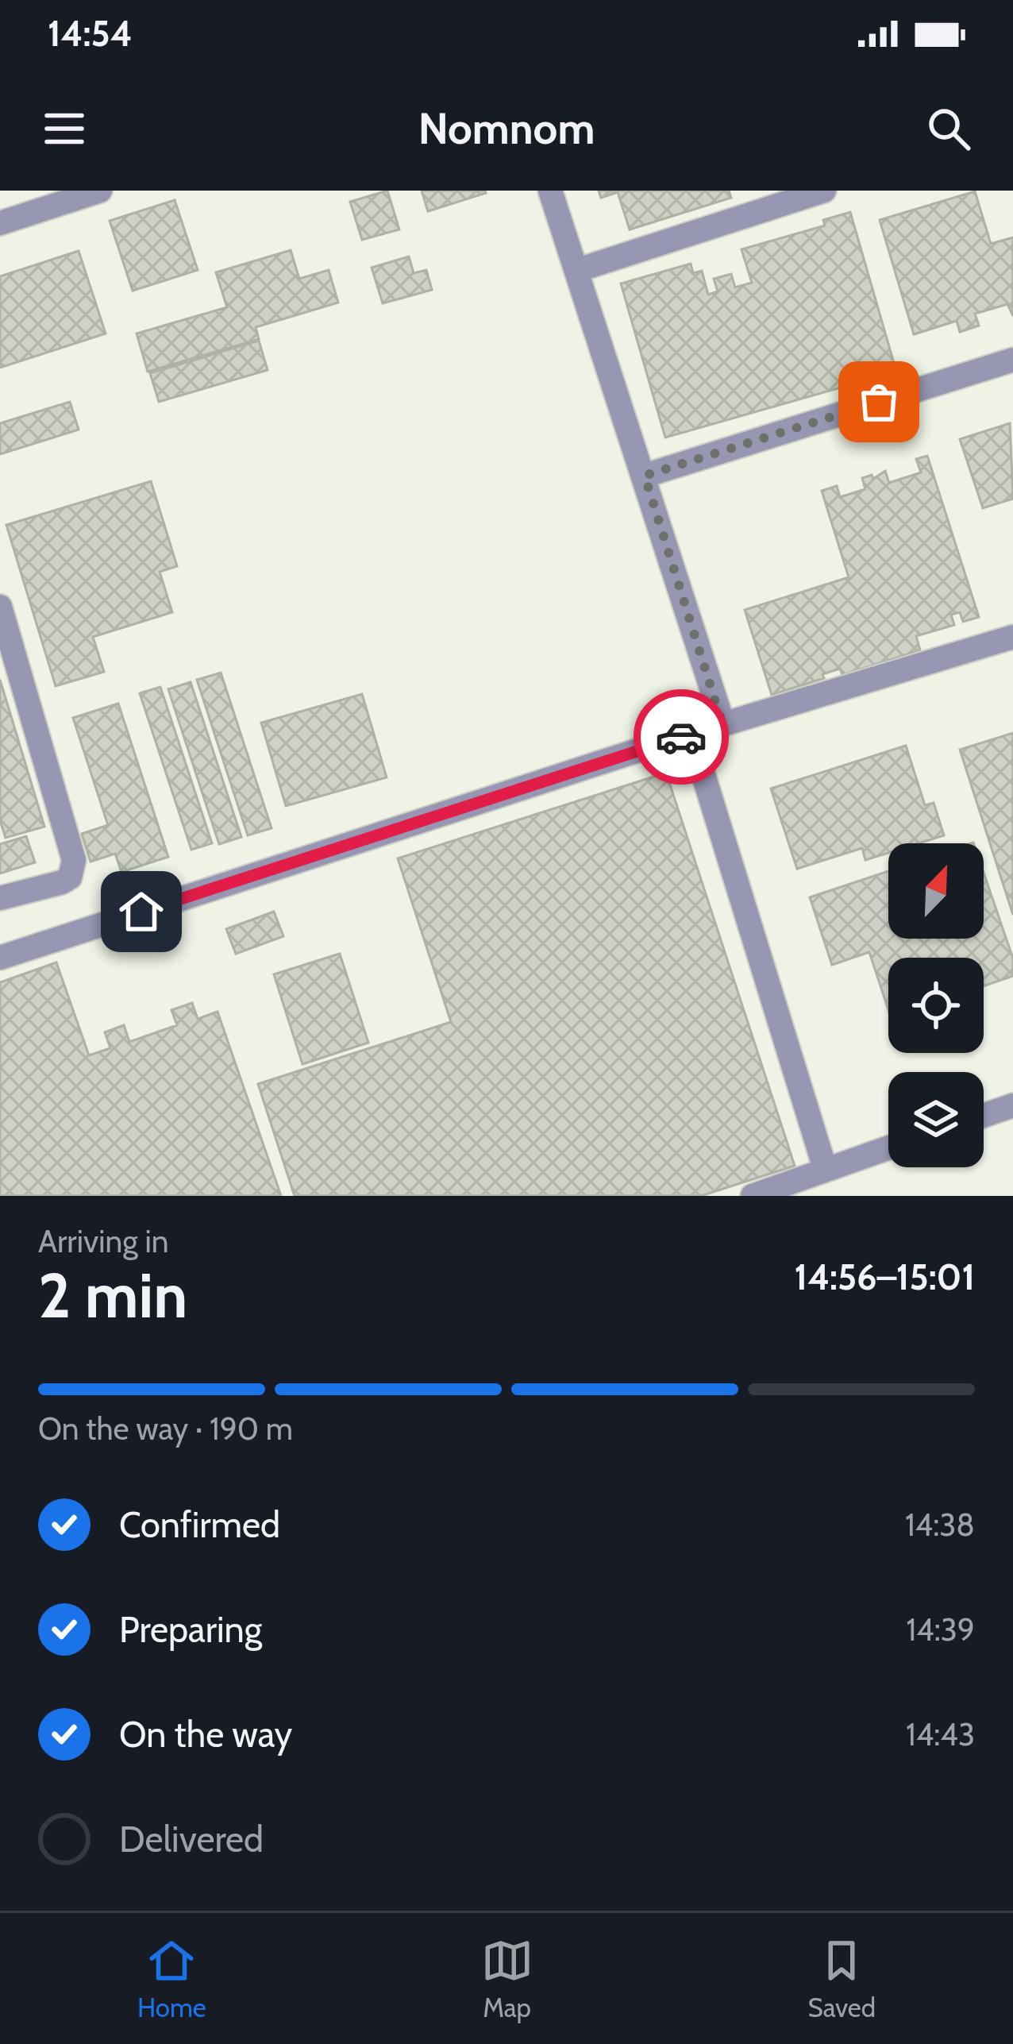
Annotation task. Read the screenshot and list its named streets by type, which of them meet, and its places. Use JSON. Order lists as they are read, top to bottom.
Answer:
{
  "north": "top right",
  "page": {
    "status": "14:54",
    "header": "Nomnom",
    "heading": ["2 min", "Arriving in", "14:56–15:01"],
    "bar": "On the way · 190 m",
    "list": [
      ["Confirmed", "14:38"],
      ["Preparing", "14:39"],
      ["On the way", "14:43"],
      "Delivered"
    ],
    "tabs": ["Home", "Map", "Saved"]
  }
}
